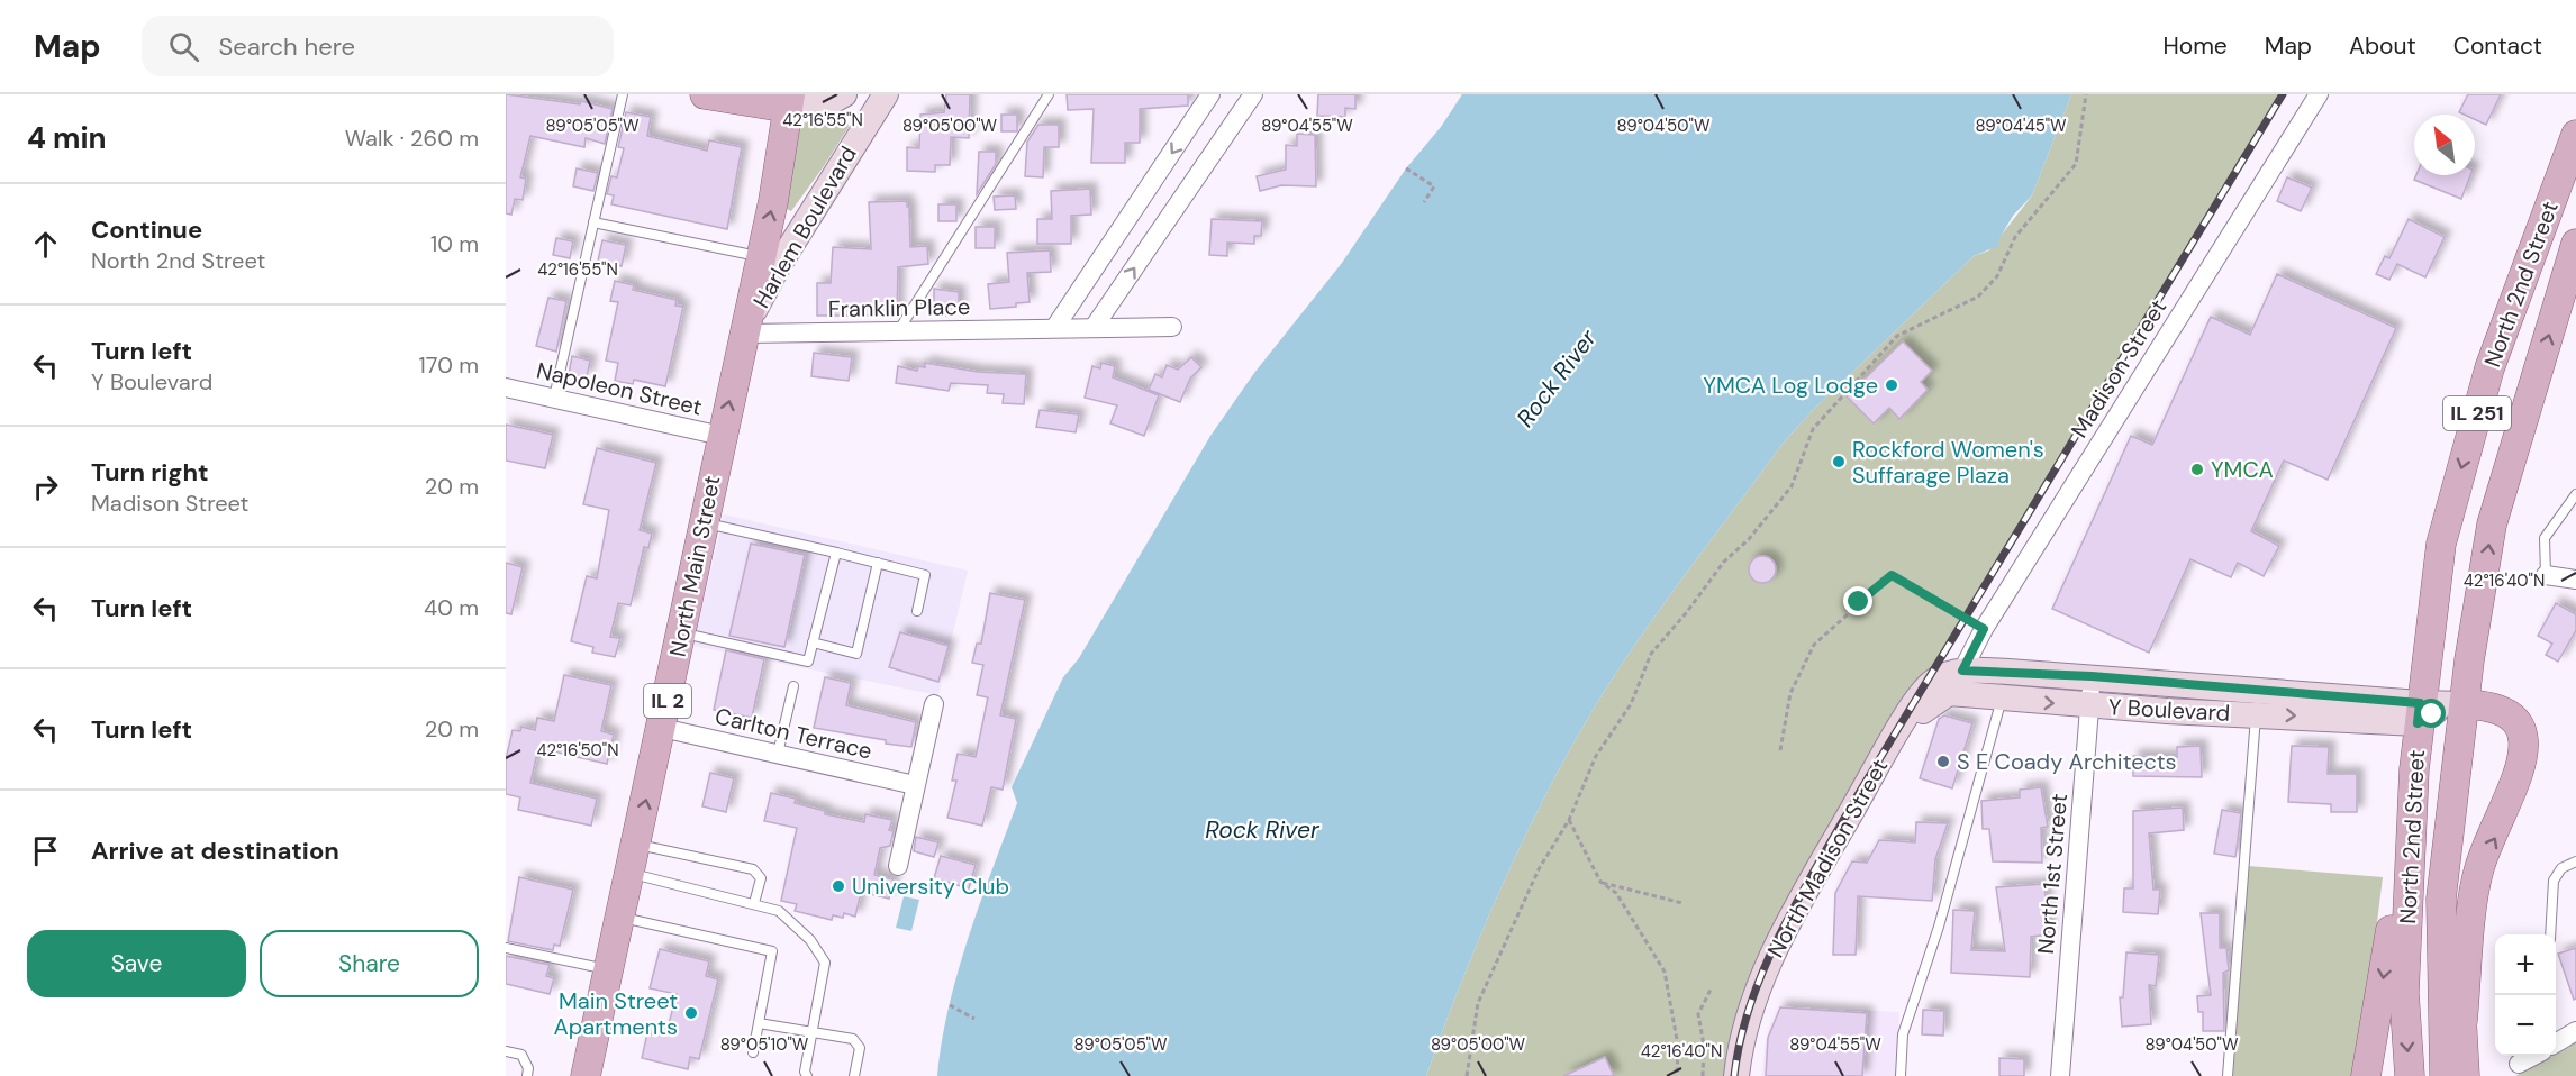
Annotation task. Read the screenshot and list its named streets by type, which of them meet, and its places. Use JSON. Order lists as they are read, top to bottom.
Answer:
{
  "streets": {
    "main road": [
      "North 2nd Street",
      "IL 251",
      "North Main Street",
      "IL 2"
    ],
    "street": [
      "Harlem Boulevard",
      "Franklin Place",
      "Madison Street",
      "Napoleon Street",
      "Y Boulevard",
      "Carlton Terrace",
      "North Madison Street",
      "North 1st Street"
    ]
  },
  "crossings": [
    ["Harlem Boulevard", "Franklin Place"],
    ["Harlem Boulevard", "North Main Street"],
    ["North 2nd Street", "Y Boulevard"],
    ["Franklin Place", "North Main Street"],
    ["Madison Street", "Y Boulevard"],
    ["Madison Street", "North Madison Street"],
    ["Napoleon Street", "North Main Street"],
    ["North Main Street", "Carlton Terrace"],
    ["Y Boulevard", "North Madison Street"],
    ["Y Boulevard", "North 1st Street"]
  ],
  "one_way": ["North Main Street"],
  "water": ["Rock River"],
  "places": [
    "YMCA Log Lodge",
    "Rockford Women's Suffarage Plaza",
    "YMCA",
    "S E Coady Architects",
    "University Club",
    "Main Street Apartments"
  ],
  "north": "top left",
  "page": {
    "header": "Map",
    "search": "Search here",
    "nav": [
      "Home",
      "Map",
      "About",
      "Contact"
    ],
    "heading": ["4 min", "Walk · 260 m"],
    "list": [
      ["Continue", "North 2nd Street", "10 m"],
      ["Turn left", "Y Boulevard", "170 m"],
      ["Turn right", "Madison Street", "20 m"],
      ["Turn left", "40 m"],
      ["Turn left", "20 m"],
      "Arrive at destination"
    ],
    "buttons": ["Save", "Share"],
    "map_buttons": ["+", "−"]
  },
  "coordinates": [
    "42°16'55\"N",
    "89°05'05\"W",
    "89°05'00\"W",
    "89°04'55\"W",
    "89°04'50\"W",
    "89°04'45\"W",
    "42°16'40\"N",
    "42°16'50\"N",
    "89°05'10\"W"
  ]
}
